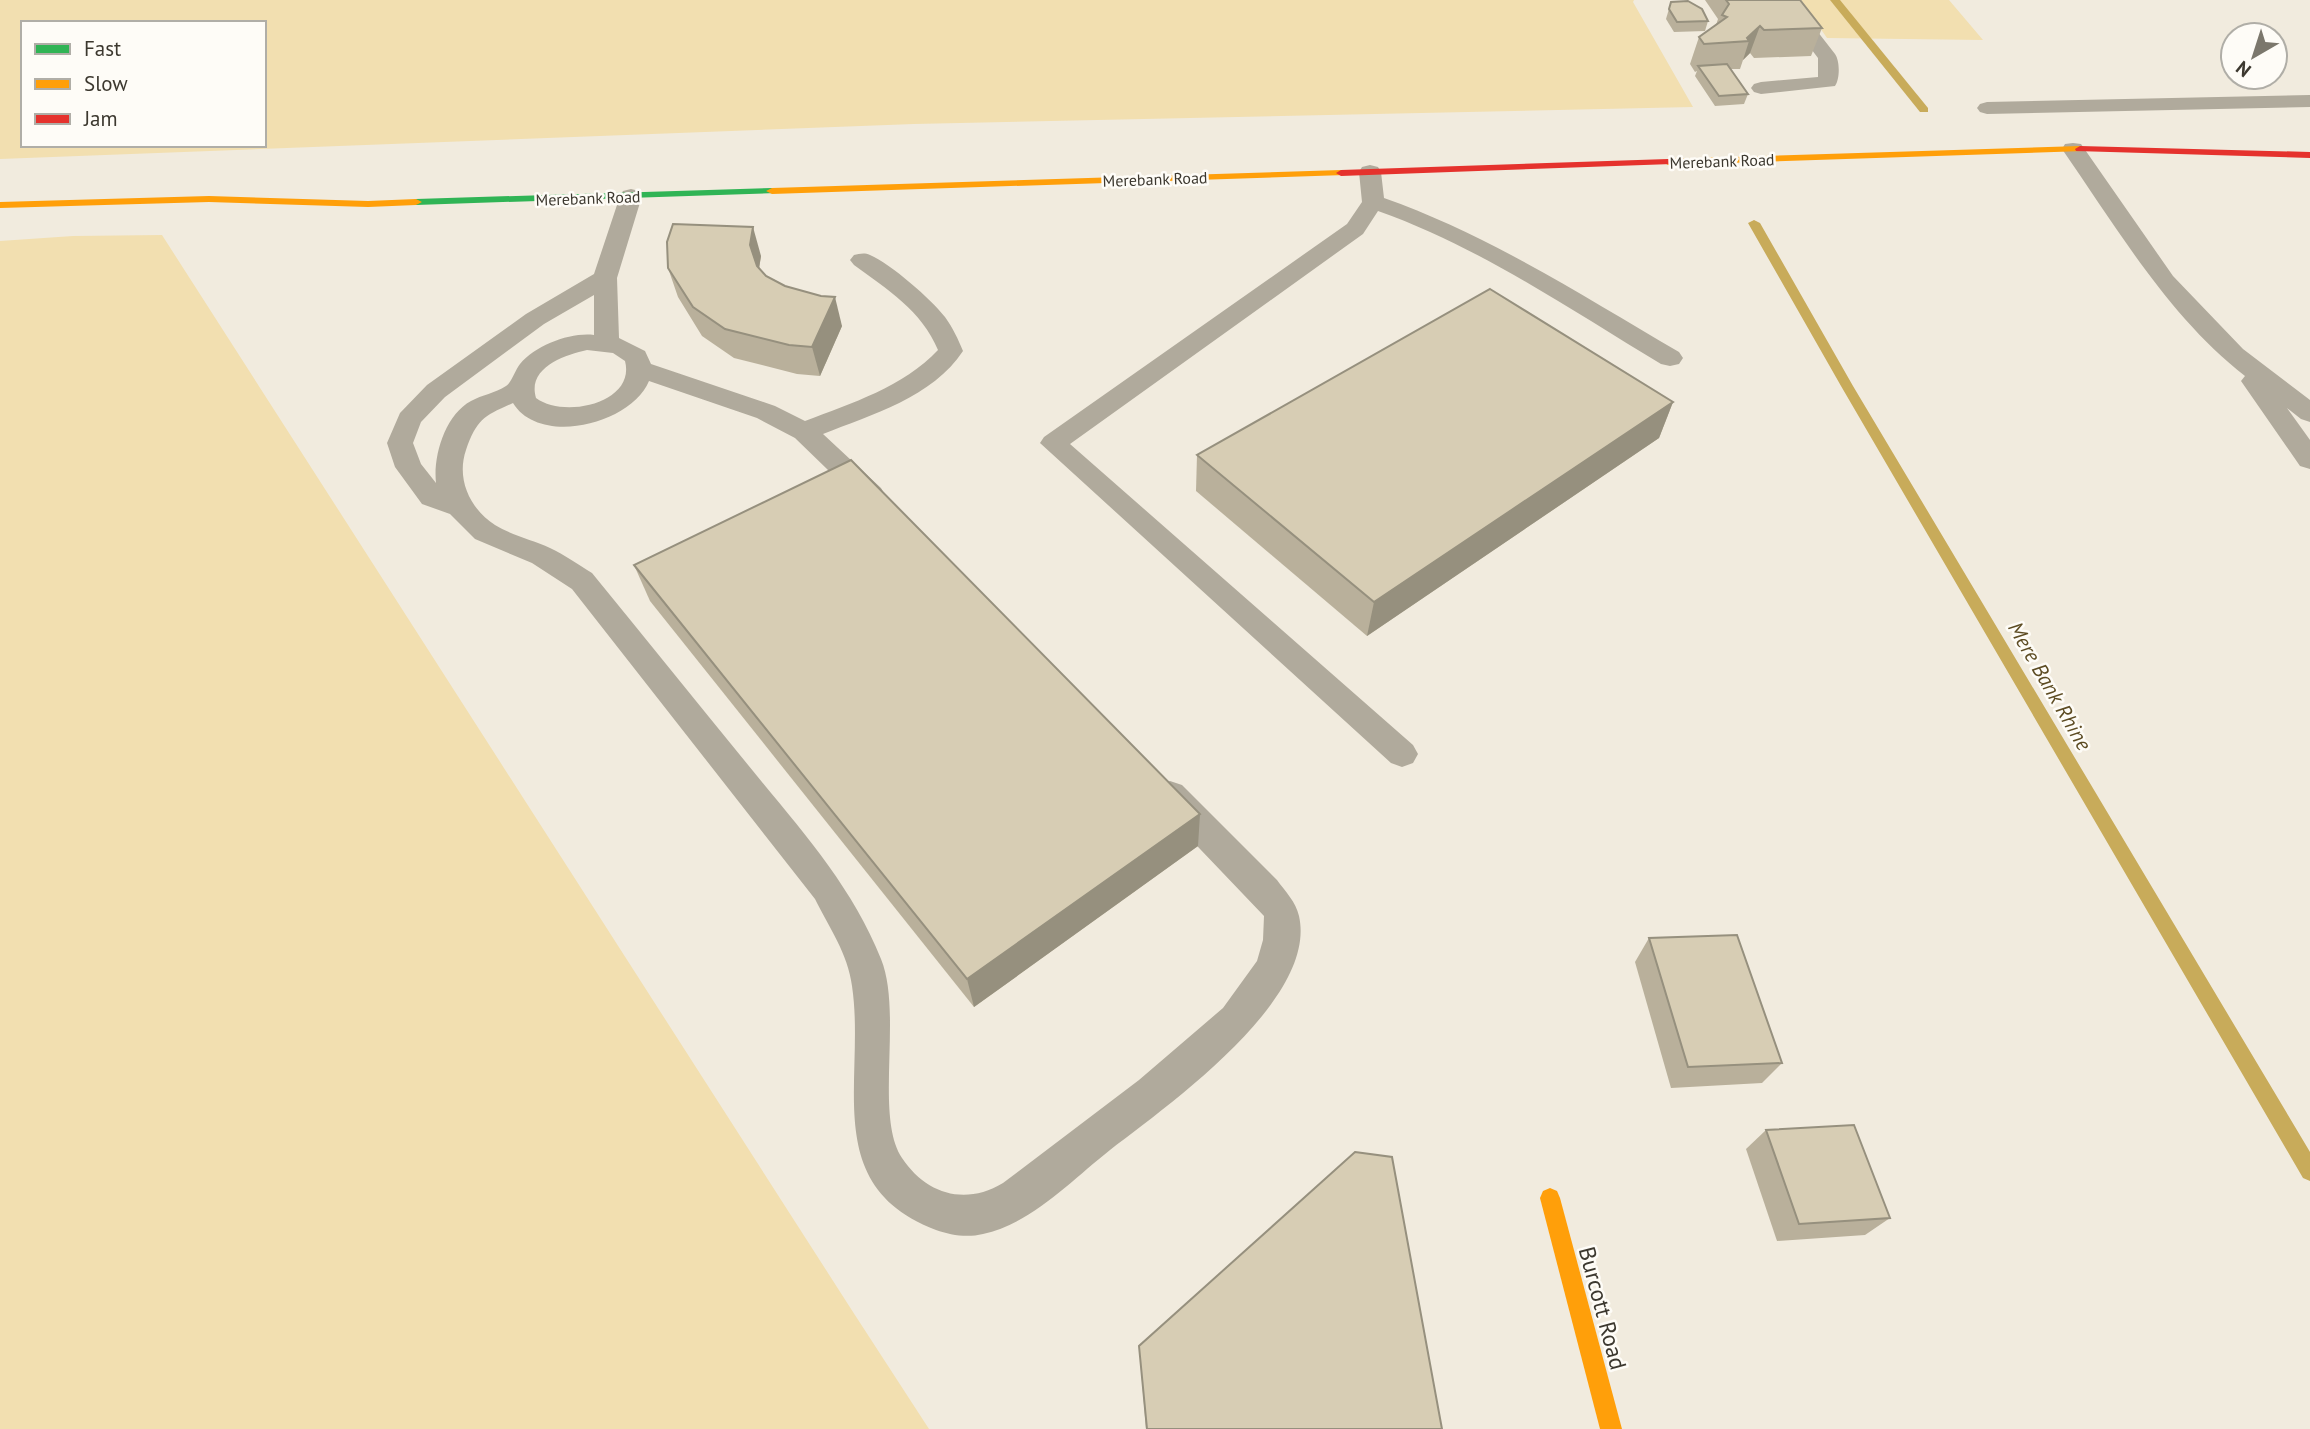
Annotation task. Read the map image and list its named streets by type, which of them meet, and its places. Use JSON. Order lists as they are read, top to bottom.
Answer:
{
  "streets": {
    "street": ["Merebank Road", "Burcott Road"]
  },
  "water": ["Mere Bank Rhine"],
  "legend": ["Fast", "Slow", "Jam"],
  "north": "bottom left"
}
